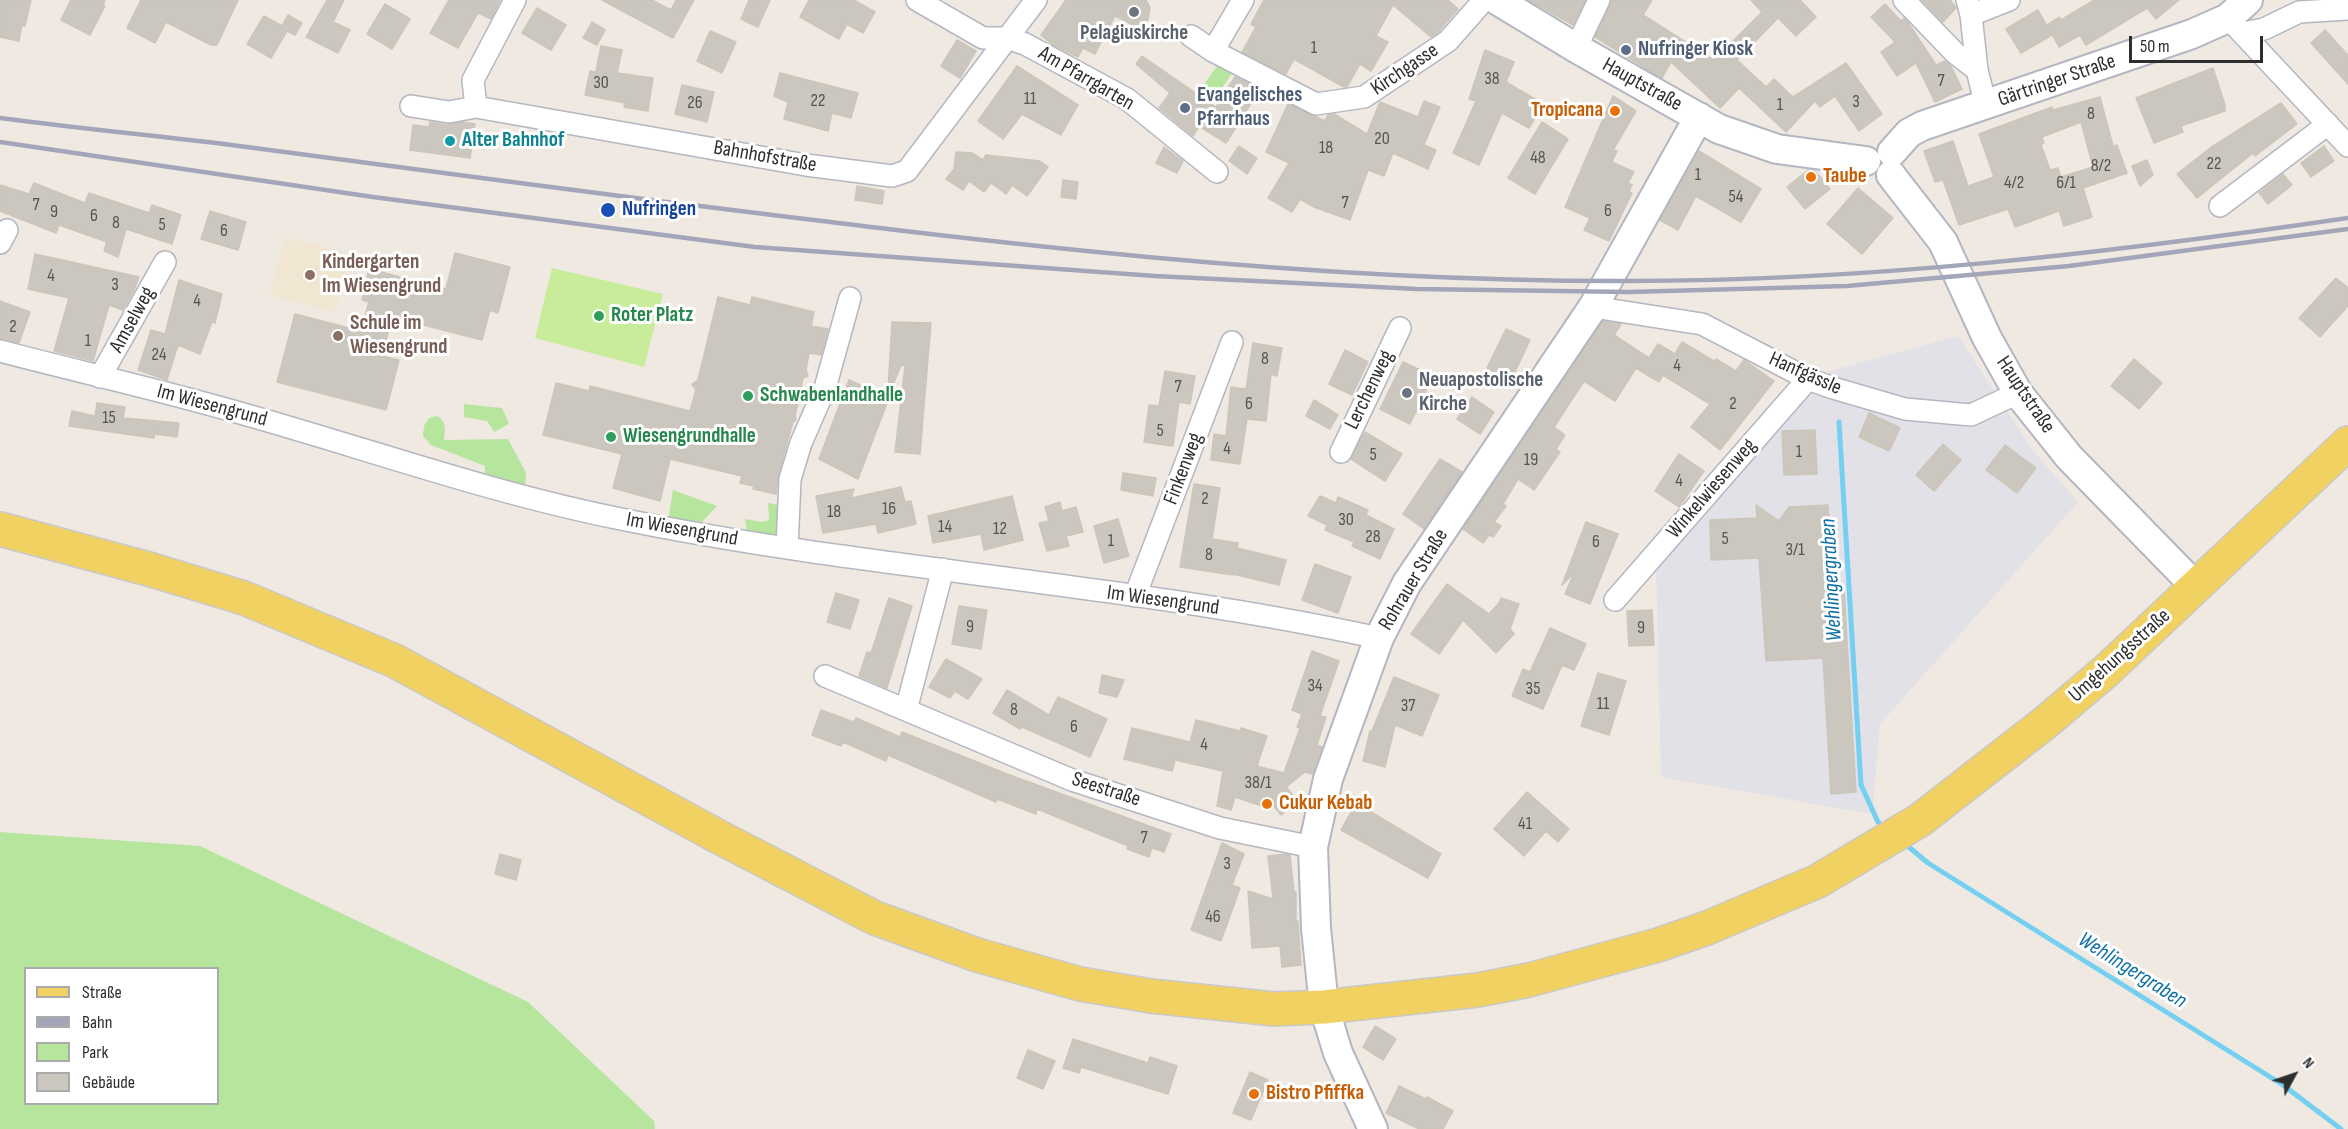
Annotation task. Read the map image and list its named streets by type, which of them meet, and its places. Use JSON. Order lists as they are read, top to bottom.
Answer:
{
  "streets": {
    "main road": ["Umgehungsstraße"],
    "street": [
      "Kirchgasse",
      "Am Pfarrgarten",
      "Gärtringer Straße",
      "Hauptstraße",
      "Bahnhofstraße",
      "Amselweg",
      "Hanfgässle",
      "Lerchenweg",
      "Im Wiesengrund",
      "Finkenweg",
      "Winkelwiesenweg",
      "Rohrauer Straße",
      "Seestraße"
    ]
  },
  "crossings": [
    ["Am Pfarrgarten", "Bahnhofstraße"],
    ["Gärtringer Straße", "Hauptstraße"],
    ["Hauptstraße", "Hanfgässle"],
    ["Hauptstraße", "Rohrauer Straße"],
    ["Hauptstraße", "Umgehungsstraße"],
    ["Amselweg", "Im Wiesengrund"],
    ["Hanfgässle", "Winkelwiesenweg"],
    ["Hanfgässle", "Rohrauer Straße"],
    ["Im Wiesengrund", "Finkenweg"],
    ["Im Wiesengrund", "Rohrauer Straße"],
    ["Rohrauer Straße", "Umgehungsstraße"],
    ["Rohrauer Straße", "Seestraße"]
  ],
  "water": ["Wehlingergraben"],
  "places": [
    "Pelagiuskirche",
    "Nufringer Kiosk",
    "Evangelisches Pfarrhaus",
    "Tropicana",
    "Alter Bahnhof",
    "Taube",
    "Nufringen",
    "Kindergarten Im Wiesengrund",
    "Roter Platz",
    "Schule im Wiesengrund",
    "Neuapostolische Kirche",
    "Schwabenlandhalle",
    "Wiesengrundhalle",
    "Cukur Kebab",
    "Bistro Pfiffka"
  ],
  "house_numbers": [
    "1",
    "38",
    "7",
    "30",
    "11",
    "22",
    "3",
    "26",
    "1",
    "8",
    "20",
    "18",
    "48",
    "22",
    "8/2",
    "1",
    "4/2",
    "6/1",
    "54",
    "7",
    "7",
    "6",
    "9",
    "6",
    "8",
    "5",
    "6",
    "4",
    "3",
    "4",
    "2",
    "1",
    "24",
    "8",
    "4",
    "7",
    "6",
    "2",
    "15",
    "5",
    "4",
    "1",
    "5",
    "19",
    "4",
    "2",
    "16",
    "18",
    "30",
    "14",
    "12",
    "28",
    "5",
    "1",
    "6",
    "3/1",
    "8",
    "9",
    "9",
    "34",
    "35",
    "11",
    "37",
    "8",
    "6",
    "4",
    "38/1",
    "41",
    "7",
    "3",
    "46"
  ],
  "legend": [
    "Straße",
    "Bahn",
    "Park",
    "Gebäude"
  ],
  "scale_bar": "50 m",
  "north": "top right"
}
